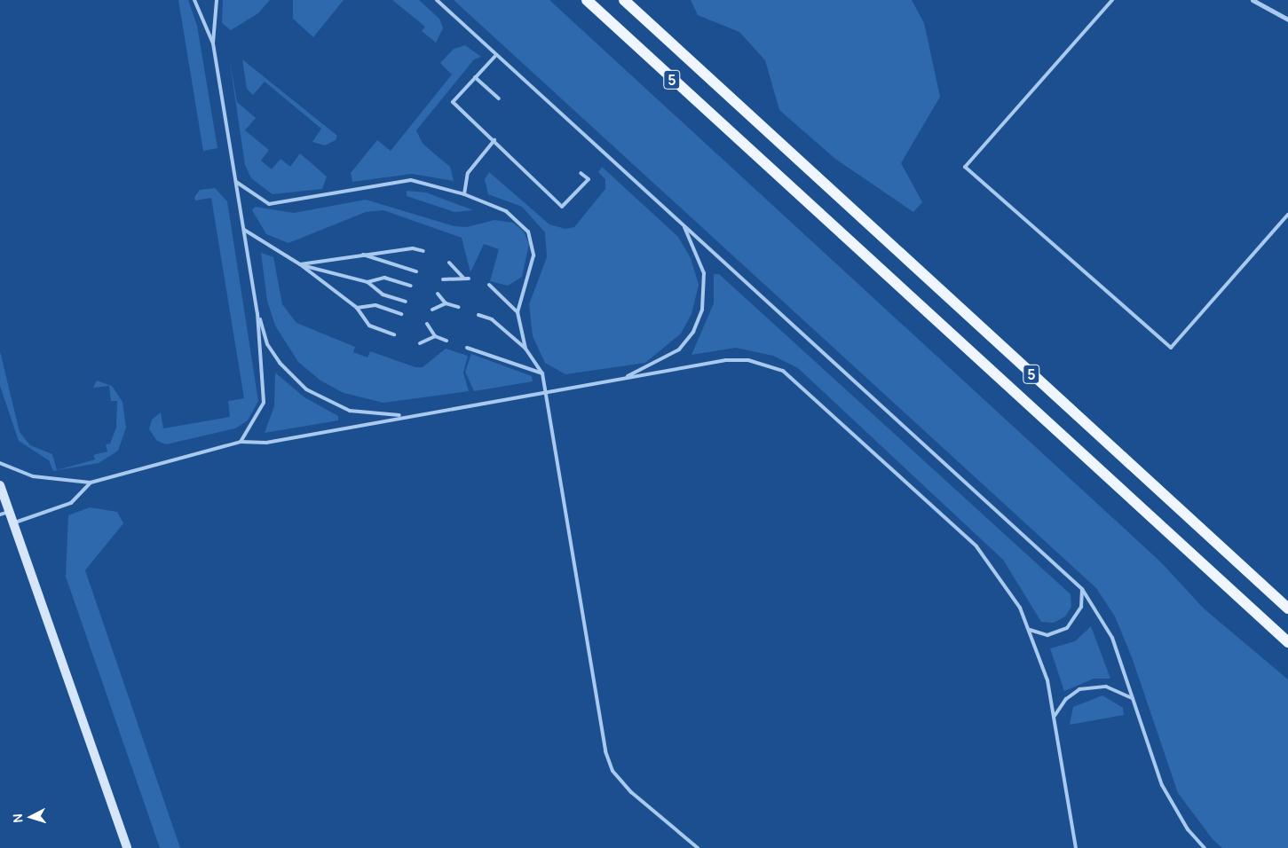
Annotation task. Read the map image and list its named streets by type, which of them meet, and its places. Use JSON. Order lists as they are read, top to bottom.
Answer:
{
  "streets": {
    "main road": ["5"]
  },
  "north": "left"
}
